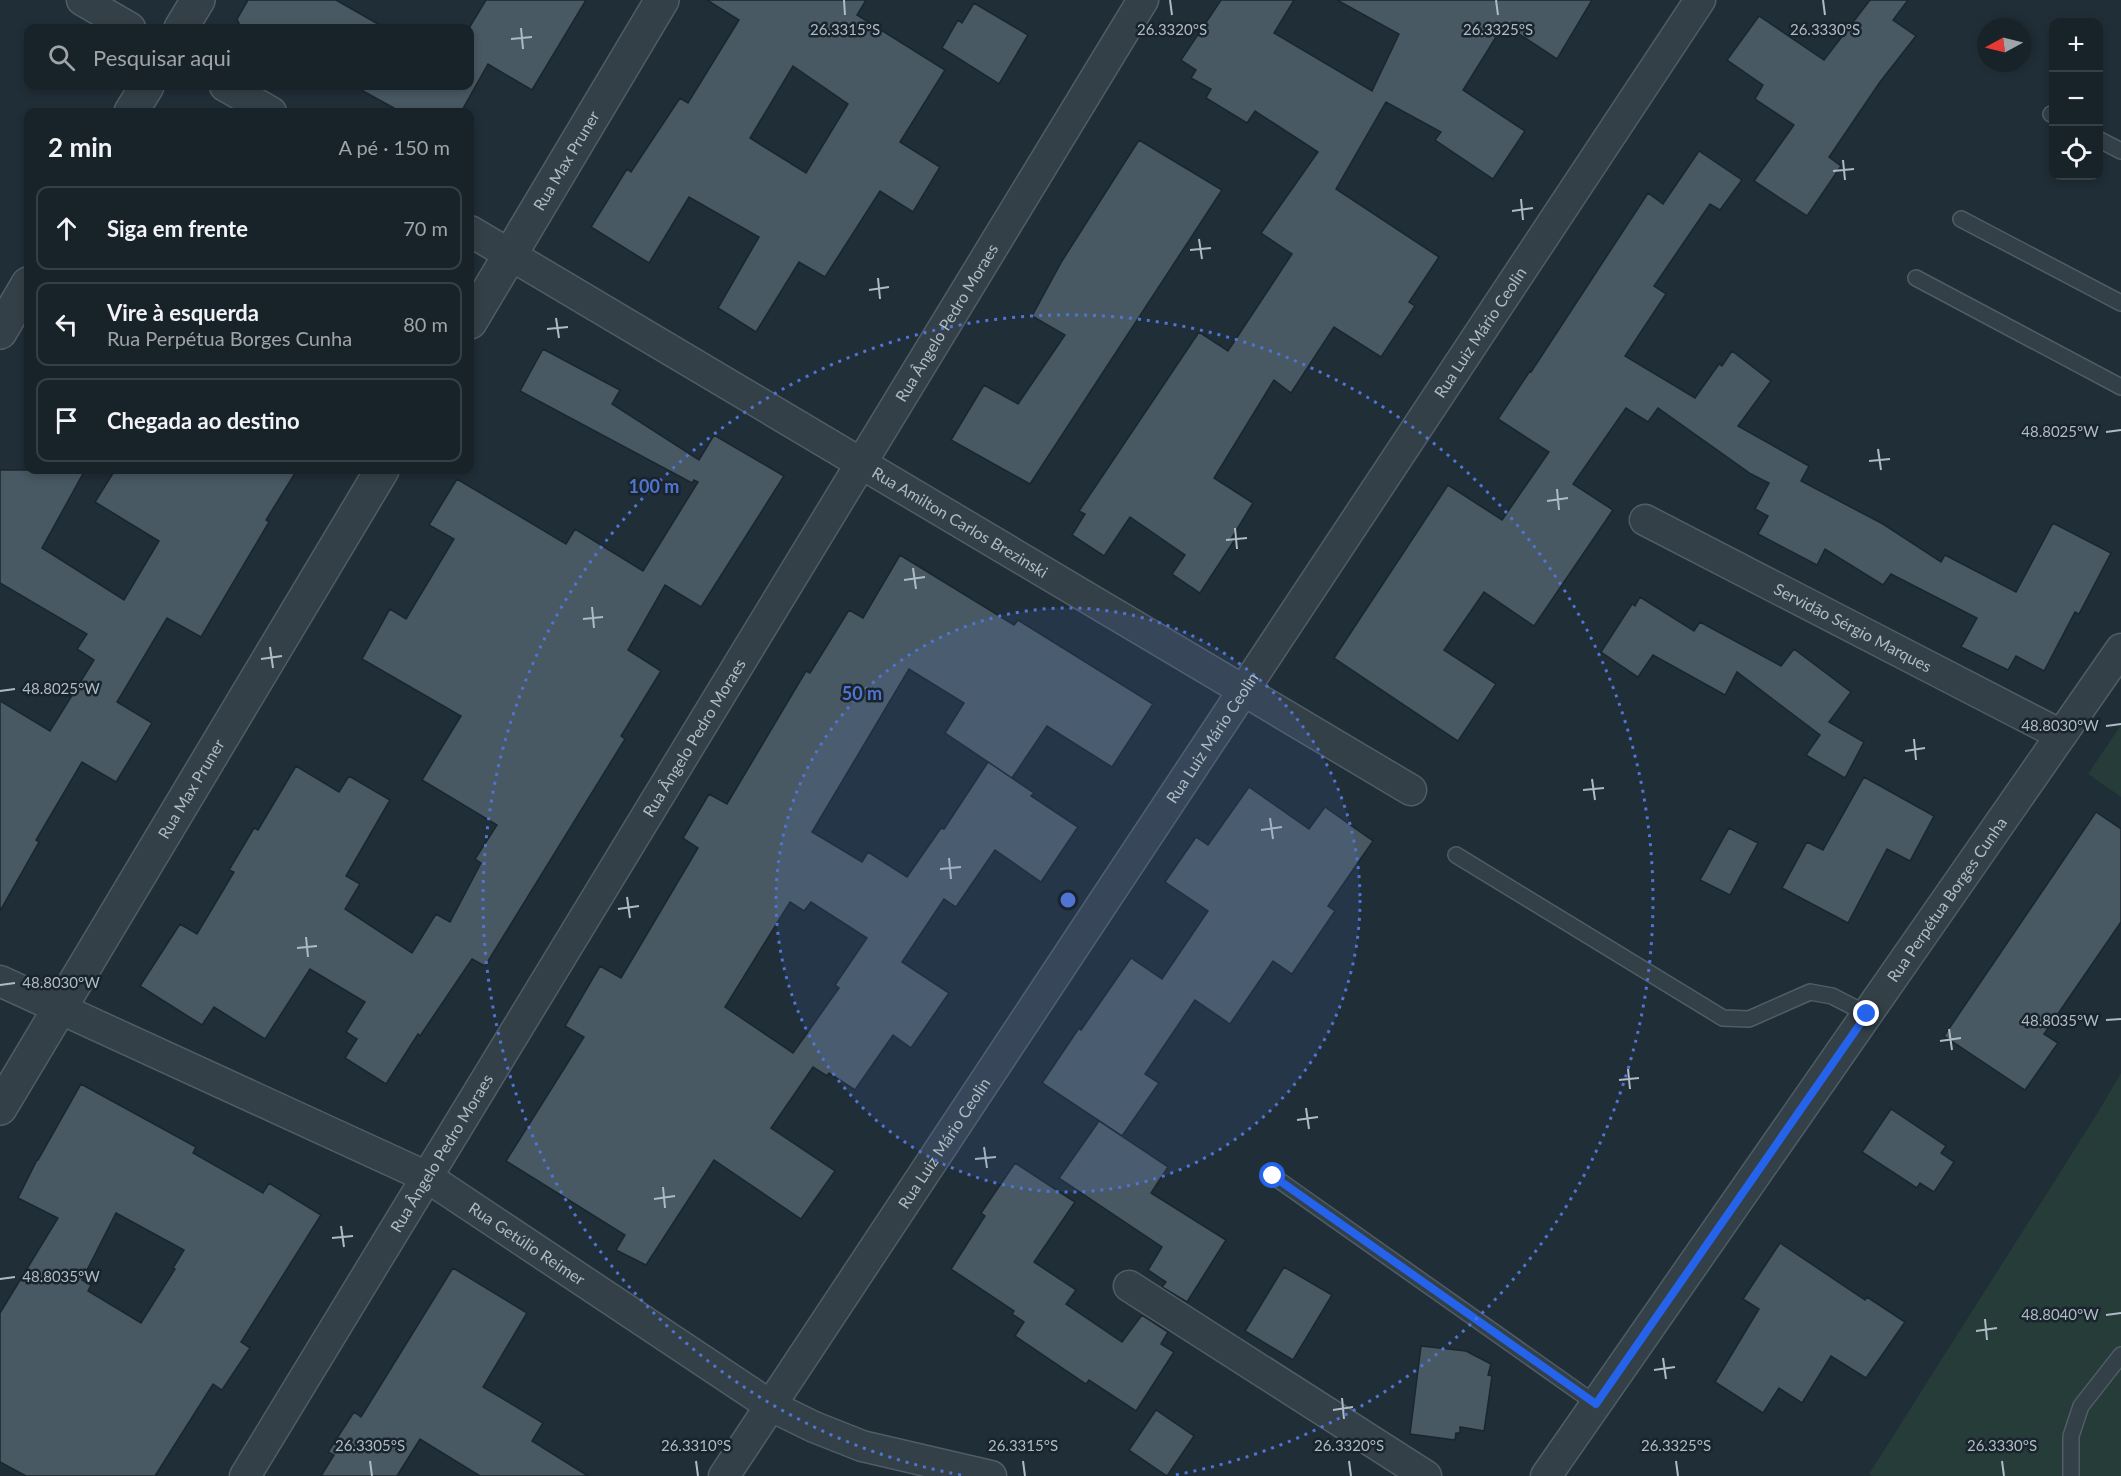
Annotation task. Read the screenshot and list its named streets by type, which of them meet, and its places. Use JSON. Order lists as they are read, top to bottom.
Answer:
{
  "streets": {
    "street": [
      "Rua Max Pruner",
      "Rua Ângelo Pedro Moraes",
      "Rua Luiz Mário Ceolin",
      "Rua Amilton Carlos Brezinski",
      "Servidão Sérgio Marques",
      "Rua Perpétua Borges Cunha",
      "Rua Getúlio Reimer"
    ]
  },
  "crossings": [
    ["Rua Max Pruner", "Rua Amilton Carlos Brezinski"],
    ["Rua Max Pruner", "Rua Getúlio Reimer"],
    ["Rua Ângelo Pedro Moraes", "Rua Amilton Carlos Brezinski"],
    ["Rua Ângelo Pedro Moraes", "Rua Getúlio Reimer"],
    ["Rua Luiz Mário Ceolin", "Rua Amilton Carlos Brezinski"],
    ["Rua Luiz Mário Ceolin", "Rua Getúlio Reimer"],
    ["Servidão Sérgio Marques", "Rua Perpétua Borges Cunha"]
  ],
  "north": "left",
  "page": {
    "map_buttons": ["+", "−"],
    "search": "Pesquisar aqui",
    "heading": ["2 min", "A pé · 150 m"],
    "list": [
      ["Siga em frente", "70 m"],
      ["Vire à esquerda", "Rua Perpétua Borges Cunha", "80 m"],
      "Chegada ao destino"
    ]
  },
  "coordinates": [
    "26.3315°S",
    "26.3320°S",
    "26.3325°S",
    "26.3330°S",
    "48.8025°W",
    "48.8030°W",
    "48.8035°W",
    "48.8040°W",
    "26.3305°S",
    "26.3310°S"
  ],
  "rings": ["100 m", "50 m"]
}
